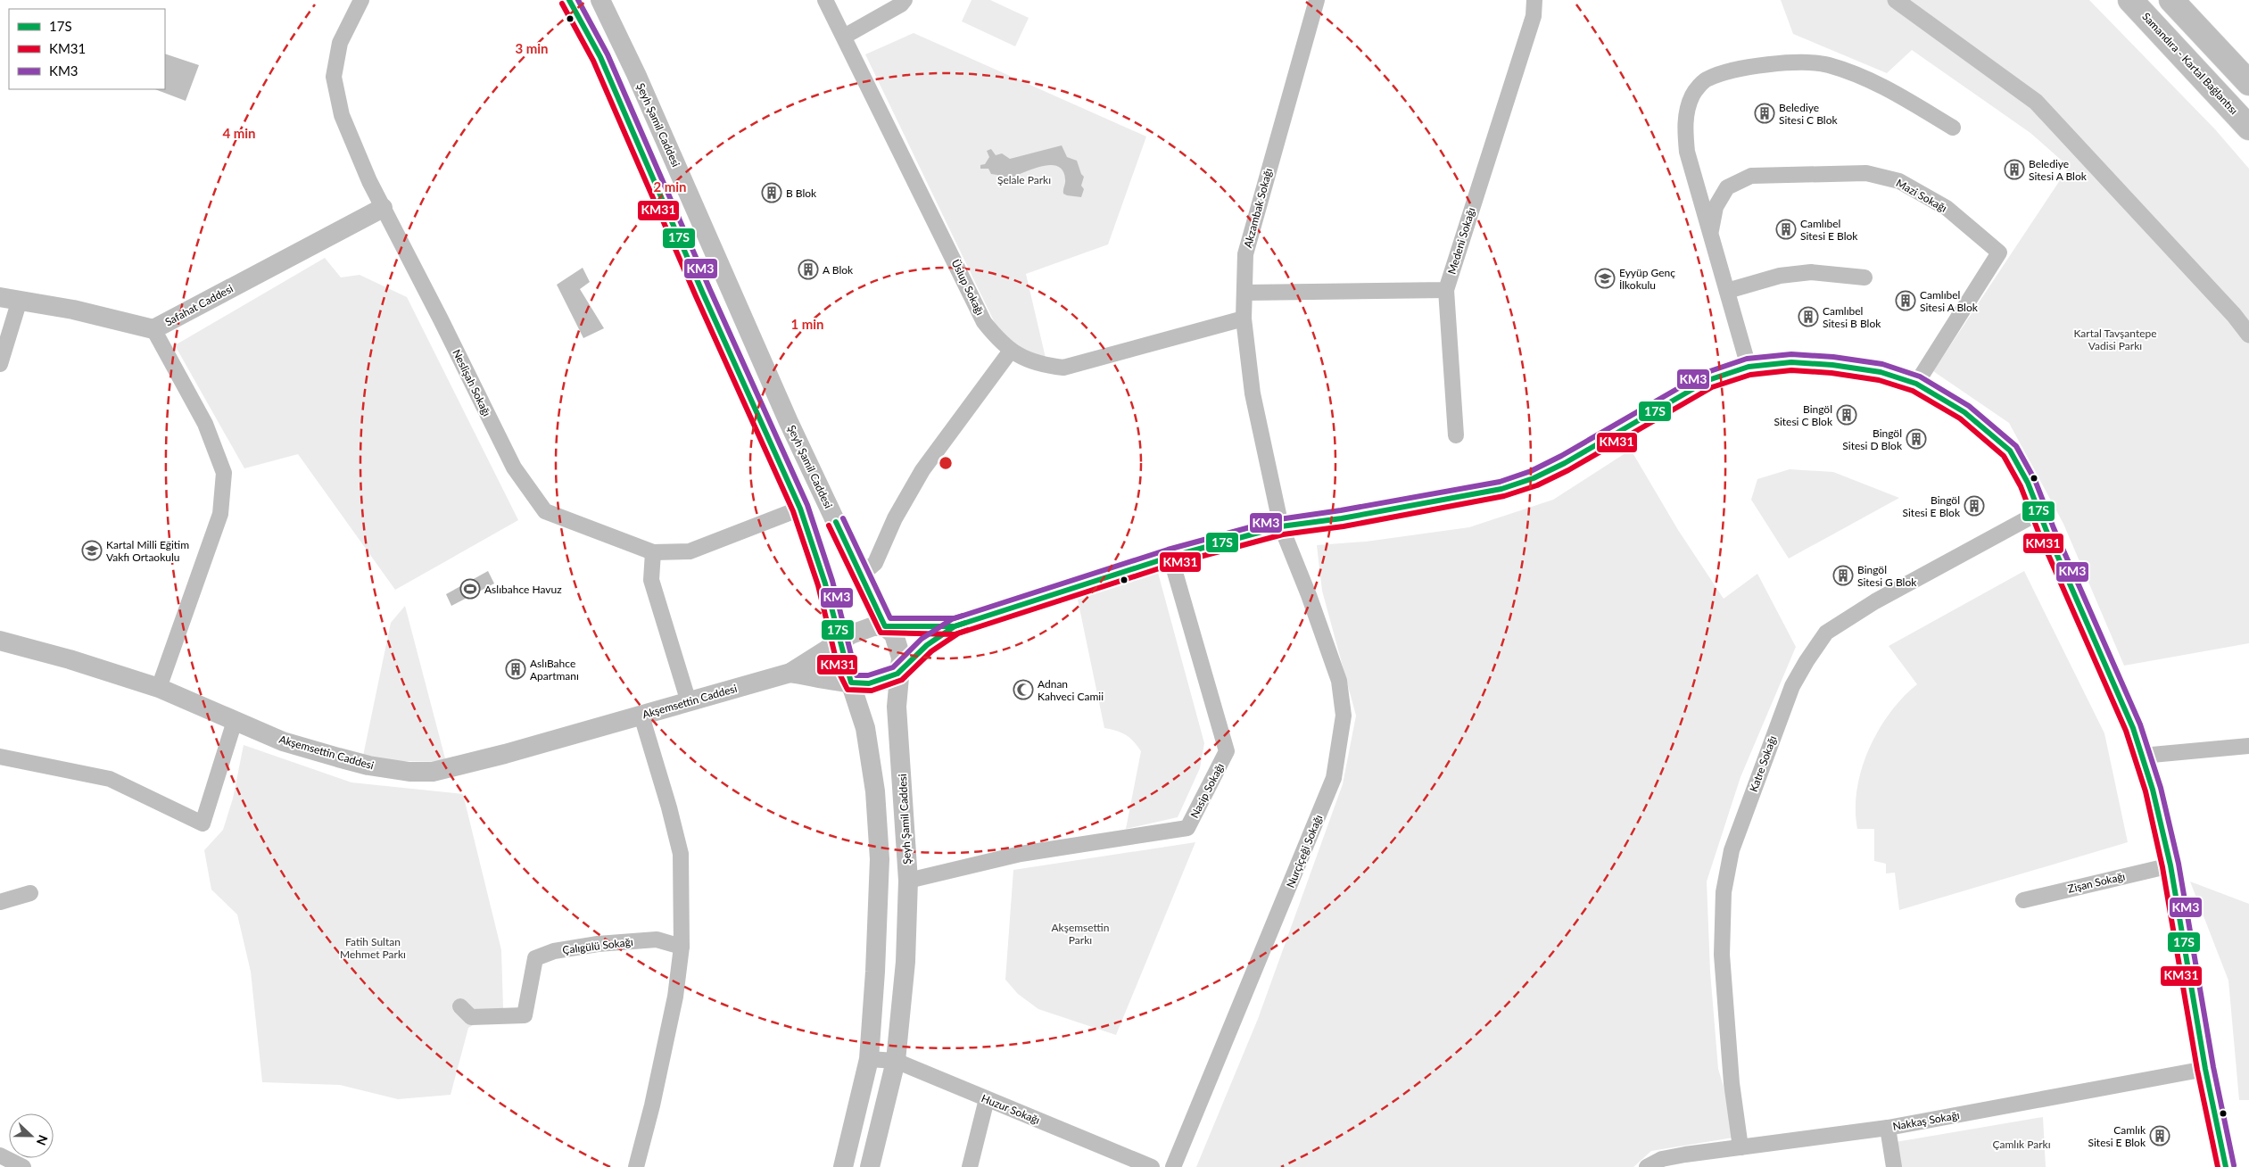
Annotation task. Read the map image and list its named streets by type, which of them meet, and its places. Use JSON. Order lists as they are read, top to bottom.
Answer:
{
  "streets": {
    "highway": ["Samandıra - Kartal Bağlantısı"],
    "street": [
      "Şeyh Şamil Caddesi",
      "Mazi Sokağı",
      "Akzambak Sokağı",
      "Medeni Sokağı",
      "Üslup Sokağı",
      "Safahat Caddesi",
      "Neslişah Sokağı",
      "Akşemsettin Caddesi",
      "Katre Sokağı",
      "Nasip Sokağı",
      "Nurçiçeği Sokağı",
      "Zişan Sokağı",
      "Çalıgülü Sokağı",
      "Huzur Sokağı",
      "Nakkaş Sokağı"
    ]
  },
  "crossings": [
    ["Şeyh Şamil Caddesi", "Akşemsettin Caddesi"],
    ["Şeyh Şamil Caddesi", "Nasip Sokağı"],
    ["Şeyh Şamil Caddesi", "Huzur Sokağı"],
    ["Mazi Sokağı", "Akşemsettin Caddesi"],
    ["Akzambak Sokağı", "Medeni Sokağı"],
    ["Akzambak Sokağı", "Üslup Sokağı"],
    ["Akzambak Sokağı", "Akşemsettin Caddesi"],
    ["Akzambak Sokağı", "Nurçiçeği Sokağı"],
    ["Safahat Caddesi", "Neslişah Sokağı"],
    ["Akşemsettin Caddesi", "Katre Sokağı"],
    ["Akşemsettin Caddesi", "Nasip Sokağı"],
    ["Akşemsettin Caddesi", "Nurçiçeği Sokağı"],
    ["Akşemsettin Caddesi", "Zişan Sokağı"],
    ["Akşemsettin Caddesi", "Nakkaş Sokağı"],
    ["Katre Sokağı", "Nakkaş Sokağı"]
  ],
  "parks": [
    "Şelale Parkı",
    "Kartal Tavşantepe Vadisi Parkı",
    "Akşemsettin Parkı",
    "Fatih Sultan Mehmet Parkı",
    "Çamlık Parkı"
  ],
  "places": {
    "building": [
      "Belediye Sitesi C Blok",
      "Belediye Sitesi A Blok",
      "B Blok",
      "Camlıbel Sitesi E Blok",
      "A Blok",
      "Camlıbel Sitesi A Blok",
      "Camlıbel Sitesi B Blok",
      "Bingöl Sitesi C Blok",
      "Bingöl Sitesi D Blok",
      "Bingöl Sitesi E Blok",
      "Bingöl Sitesi G Blok",
      "AslıBahce Apartmanı",
      "Camlık Sitesi E Blok"
    ],
    "school or university": ["Eyyüp Genç İlkokulu", "Kartal Milli Eğitim Vakfı Ortaokulu"],
    "sports": ["Aslıbahce Havuz"],
    "mosque": ["Adnan Kahveci Camii"]
  },
  "lines": ["transit line 17S", "transit line KM3", "transit line KM31"],
  "legend": ["17S", "KM31", "KM3"],
  "north": "right",
  "rings": [
    "3 min",
    "4 min",
    "2 min",
    "1 min"
  ]
}
